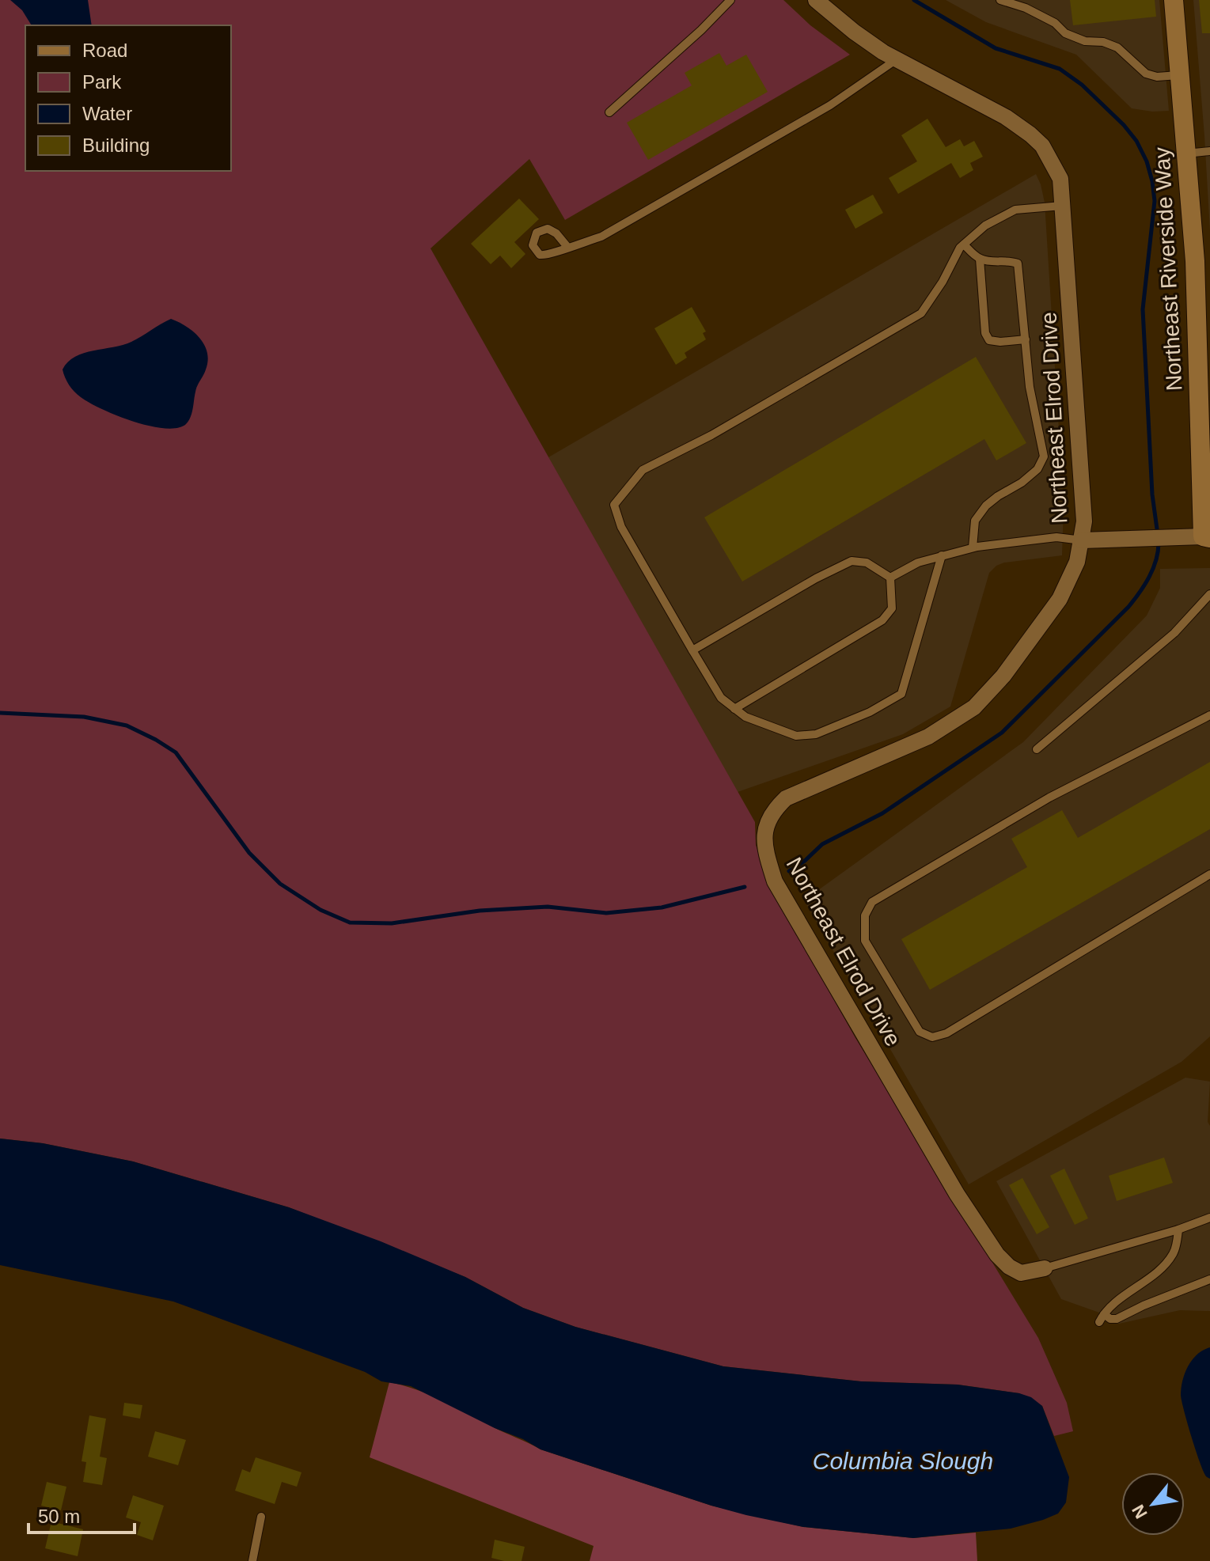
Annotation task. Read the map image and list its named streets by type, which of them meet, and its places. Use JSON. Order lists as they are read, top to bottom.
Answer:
{
  "streets": {
    "street": ["Northeast Riverside Way", "Northeast Elrod Drive"]
  },
  "water": ["Columbia Slough"],
  "legend": [
    "Road",
    "Park",
    "Water",
    "Building"
  ],
  "scale_bar": "50 m",
  "north": "bottom left"
}
